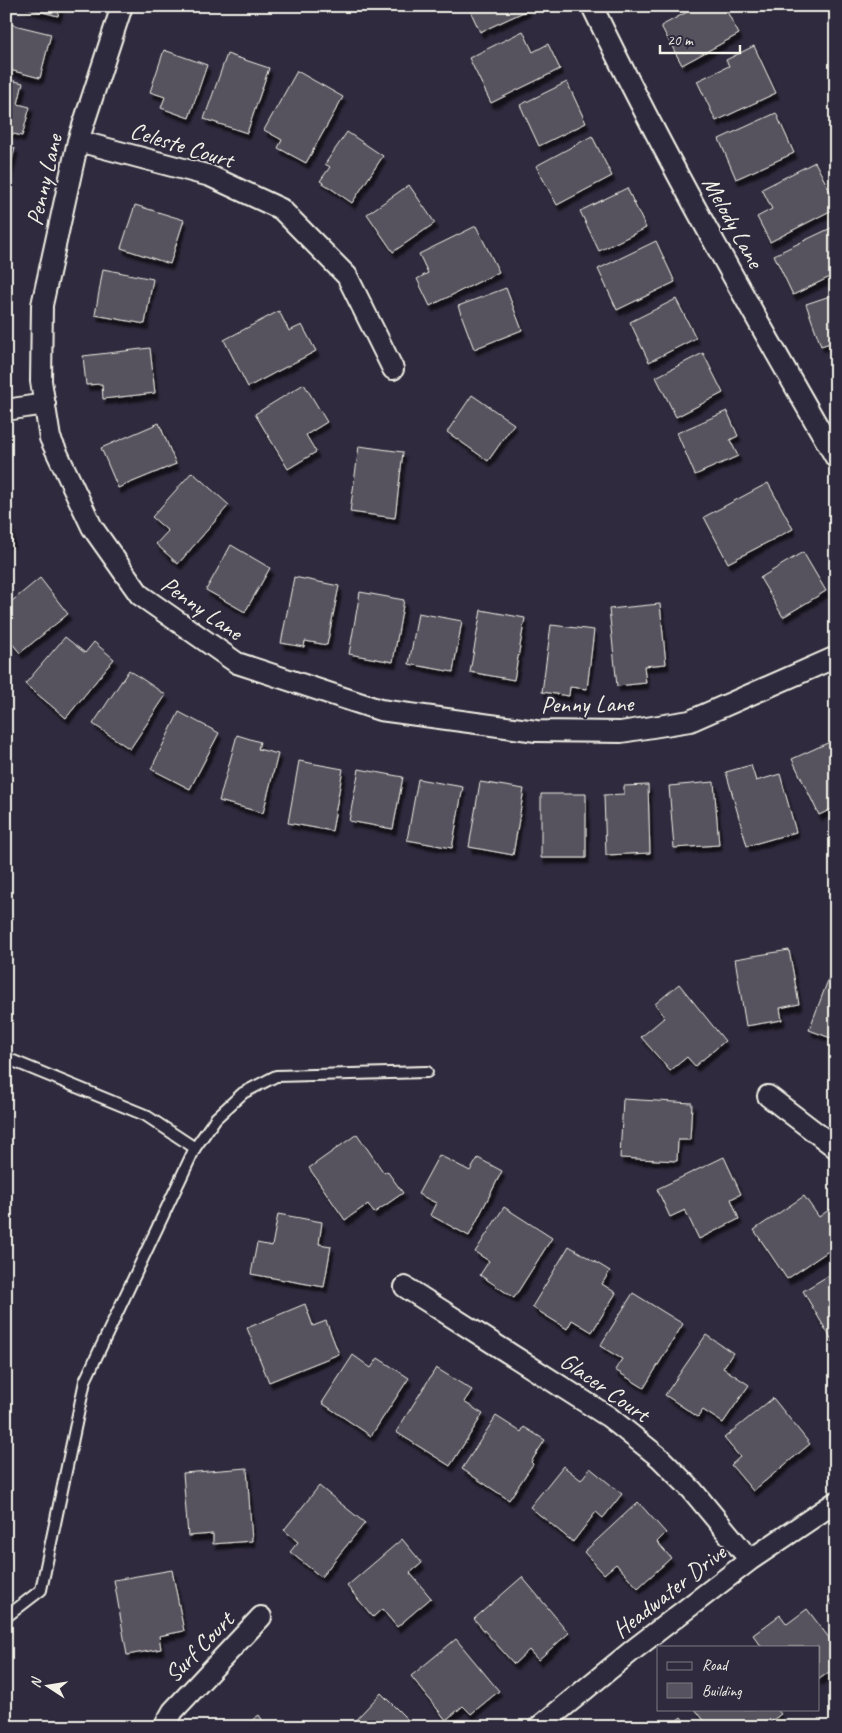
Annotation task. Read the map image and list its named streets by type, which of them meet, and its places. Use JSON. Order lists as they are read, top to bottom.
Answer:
{
  "streets": {
    "street": [
      "Celeste Court",
      "Penny Lane",
      "Melody Lane",
      "Glacer Court",
      "Headwater Drive",
      "Surf Court"
    ]
  },
  "crossings": [
    ["Celeste Court", "Penny Lane"],
    ["Glacer Court", "Headwater Drive"]
  ],
  "legend": ["Road", "Building"],
  "scale_bar": "20 m",
  "north": "left"
}
